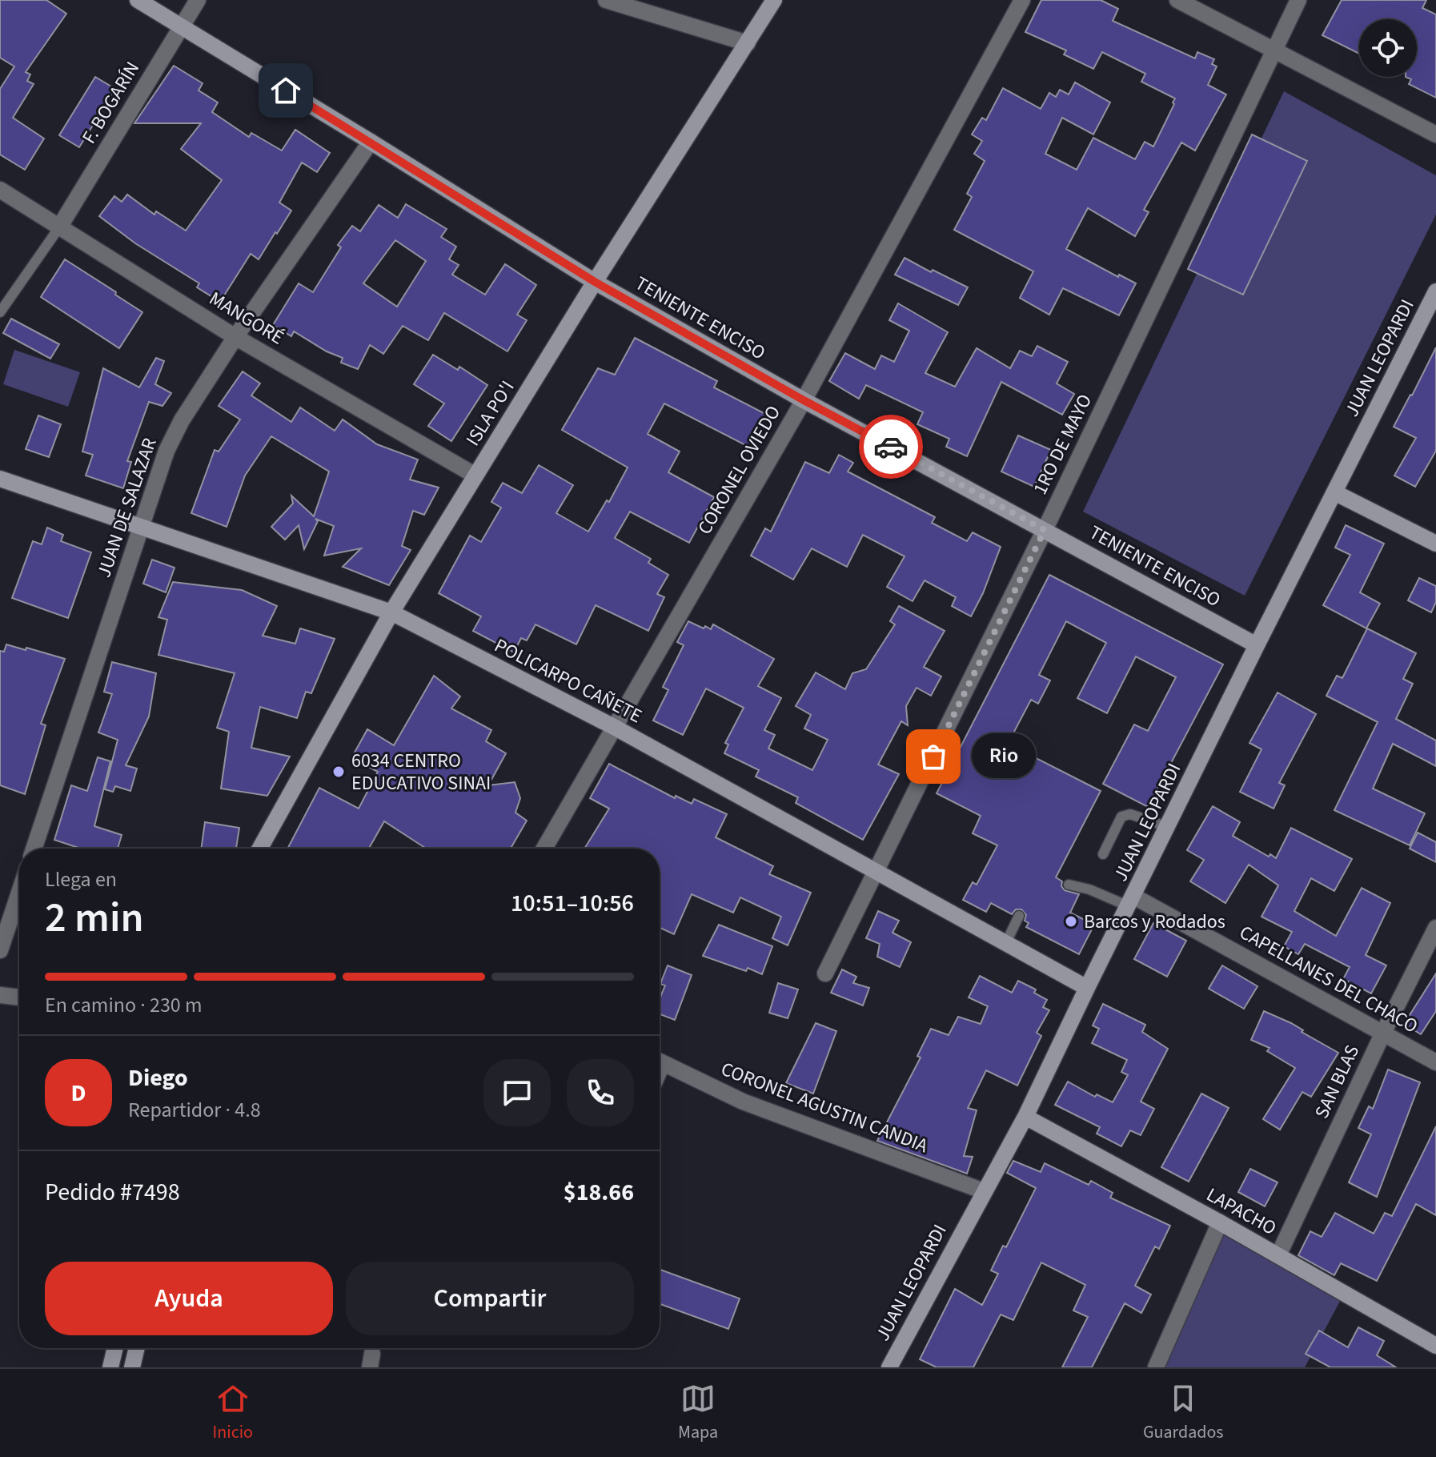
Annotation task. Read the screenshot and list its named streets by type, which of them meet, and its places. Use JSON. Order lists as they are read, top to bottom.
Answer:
{
  "streets": {
    "street": [
      "F. BOGARÍN",
      "MANGORÉ",
      "TENIENTE ENCISO",
      "JUAN LEOPARDI",
      "ISLA PO'I",
      "1RO DE MAYO",
      "CORONEL OVIEDO",
      "JUAN DE SALAZAR",
      "POLICARPO CAÑETE",
      "CAPELLANES DEL CHACO",
      "SAN BLAS",
      "CORONEL AGUSTIN CANDIA",
      "LAPACHO"
    ]
  },
  "crossings": [
    ["F. BOGARÍN", "MANGORÉ"],
    ["F. BOGARÍN", "TENIENTE ENCISO"],
    ["MANGORÉ", "ISLA PO'I"],
    ["MANGORÉ", "JUAN DE SALAZAR"],
    ["TENIENTE ENCISO", "JUAN LEOPARDI"],
    ["TENIENTE ENCISO", "ISLA PO'I"],
    ["TENIENTE ENCISO", "1RO DE MAYO"],
    ["TENIENTE ENCISO", "CORONEL OVIEDO"],
    ["TENIENTE ENCISO", "JUAN DE SALAZAR"],
    ["JUAN LEOPARDI", "POLICARPO CAÑETE"],
    ["JUAN LEOPARDI", "CAPELLANES DEL CHACO"],
    ["JUAN LEOPARDI", "CORONEL AGUSTIN CANDIA"],
    ["JUAN LEOPARDI", "LAPACHO"],
    ["ISLA PO'I", "POLICARPO CAÑETE"],
    ["1RO DE MAYO", "POLICARPO CAÑETE"],
    ["CORONEL OVIEDO", "POLICARPO CAÑETE"],
    ["JUAN DE SALAZAR", "POLICARPO CAÑETE"],
    ["CAPELLANES DEL CHACO", "SAN BLAS"],
    ["SAN BLAS", "LAPACHO"]
  ],
  "places": ["Rio", "6034 CENTRO EDUCATIVO SINAI", "Barcos y Rodados"],
  "page": {
    "bubble": "Rio",
    "heading": ["2 min", "Llega en", "10:51–10:56"],
    "panel": [
      "Diego",
      "Repartidor · 4.8",
      "Pedido #7498",
      "$18.66"
    ],
    "bar": "En camino · 230 m",
    "round": "D",
    "buttons": ["Ayuda", "Compartir"],
    "tabs": ["Inicio", "Mapa", "Guardados"]
  }
}
